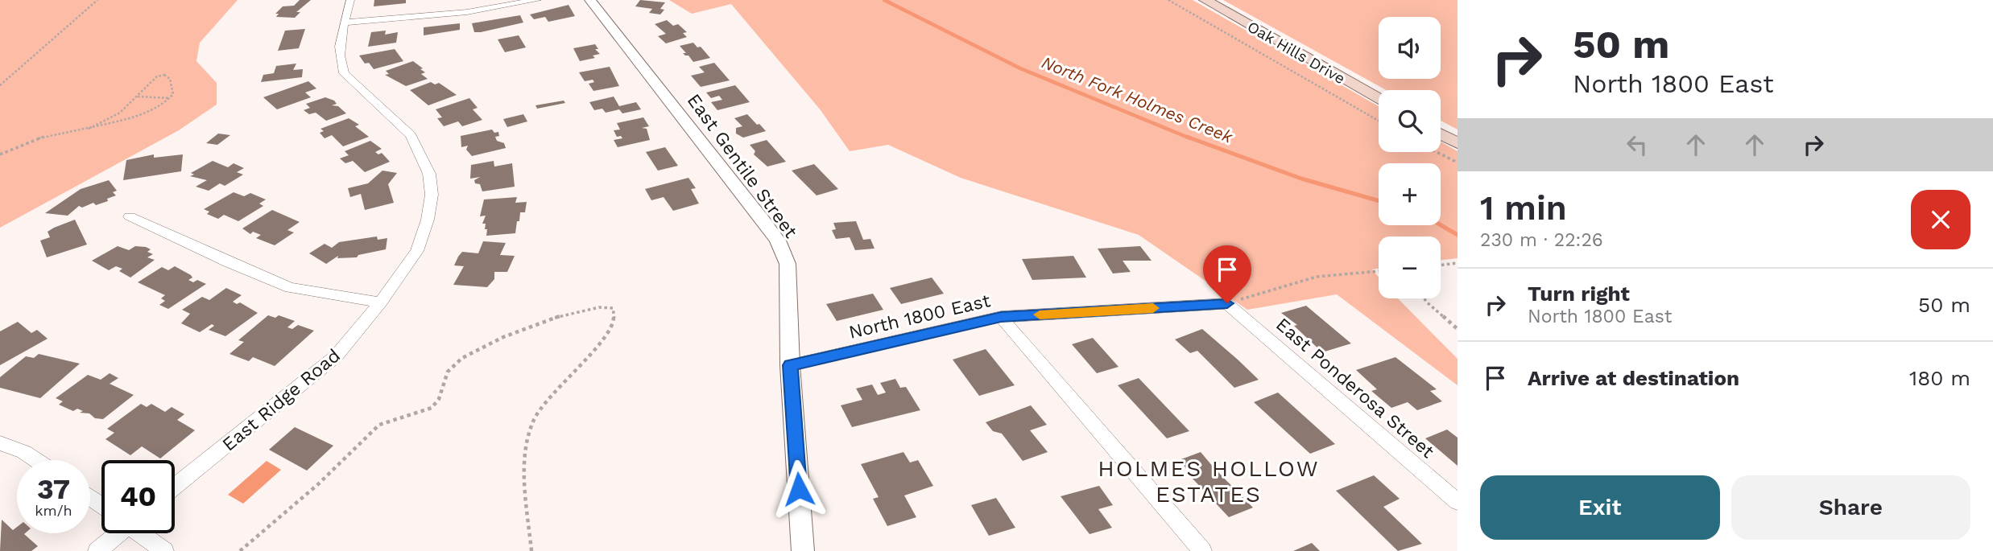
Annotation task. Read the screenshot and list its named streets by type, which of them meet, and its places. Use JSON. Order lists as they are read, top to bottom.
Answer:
{
  "streets": {
    "main road": ["Oak Hills Drive"],
    "street": [
      "East Gentile Street",
      "North 1800 East",
      "East Ponderosa Street",
      "East Ridge Road"
    ]
  },
  "crossings": [
    ["East Gentile Street", "North 1800 East"],
    ["North 1800 East", "East Ponderosa Street"]
  ],
  "districts": ["HOLMES HOLLOW ESTATES"],
  "water": ["North Fork Holmes Creek"],
  "page": {
    "turn": ["50 m", "North 1800 East"],
    "map_buttons": ["+", "−"],
    "heading": ["1 min", "230 m · 22:26"],
    "list": [
      {
        "name": "Turn right",
        "note": "North 1800 East",
        "value": "50 m"
      },
      {
        "name": "Arrive at destination",
        "value": "180 m"
      }
    ],
    "speed": "37 km/h",
    "limit": "40",
    "buttons": ["Exit", "Share"]
  }
}
